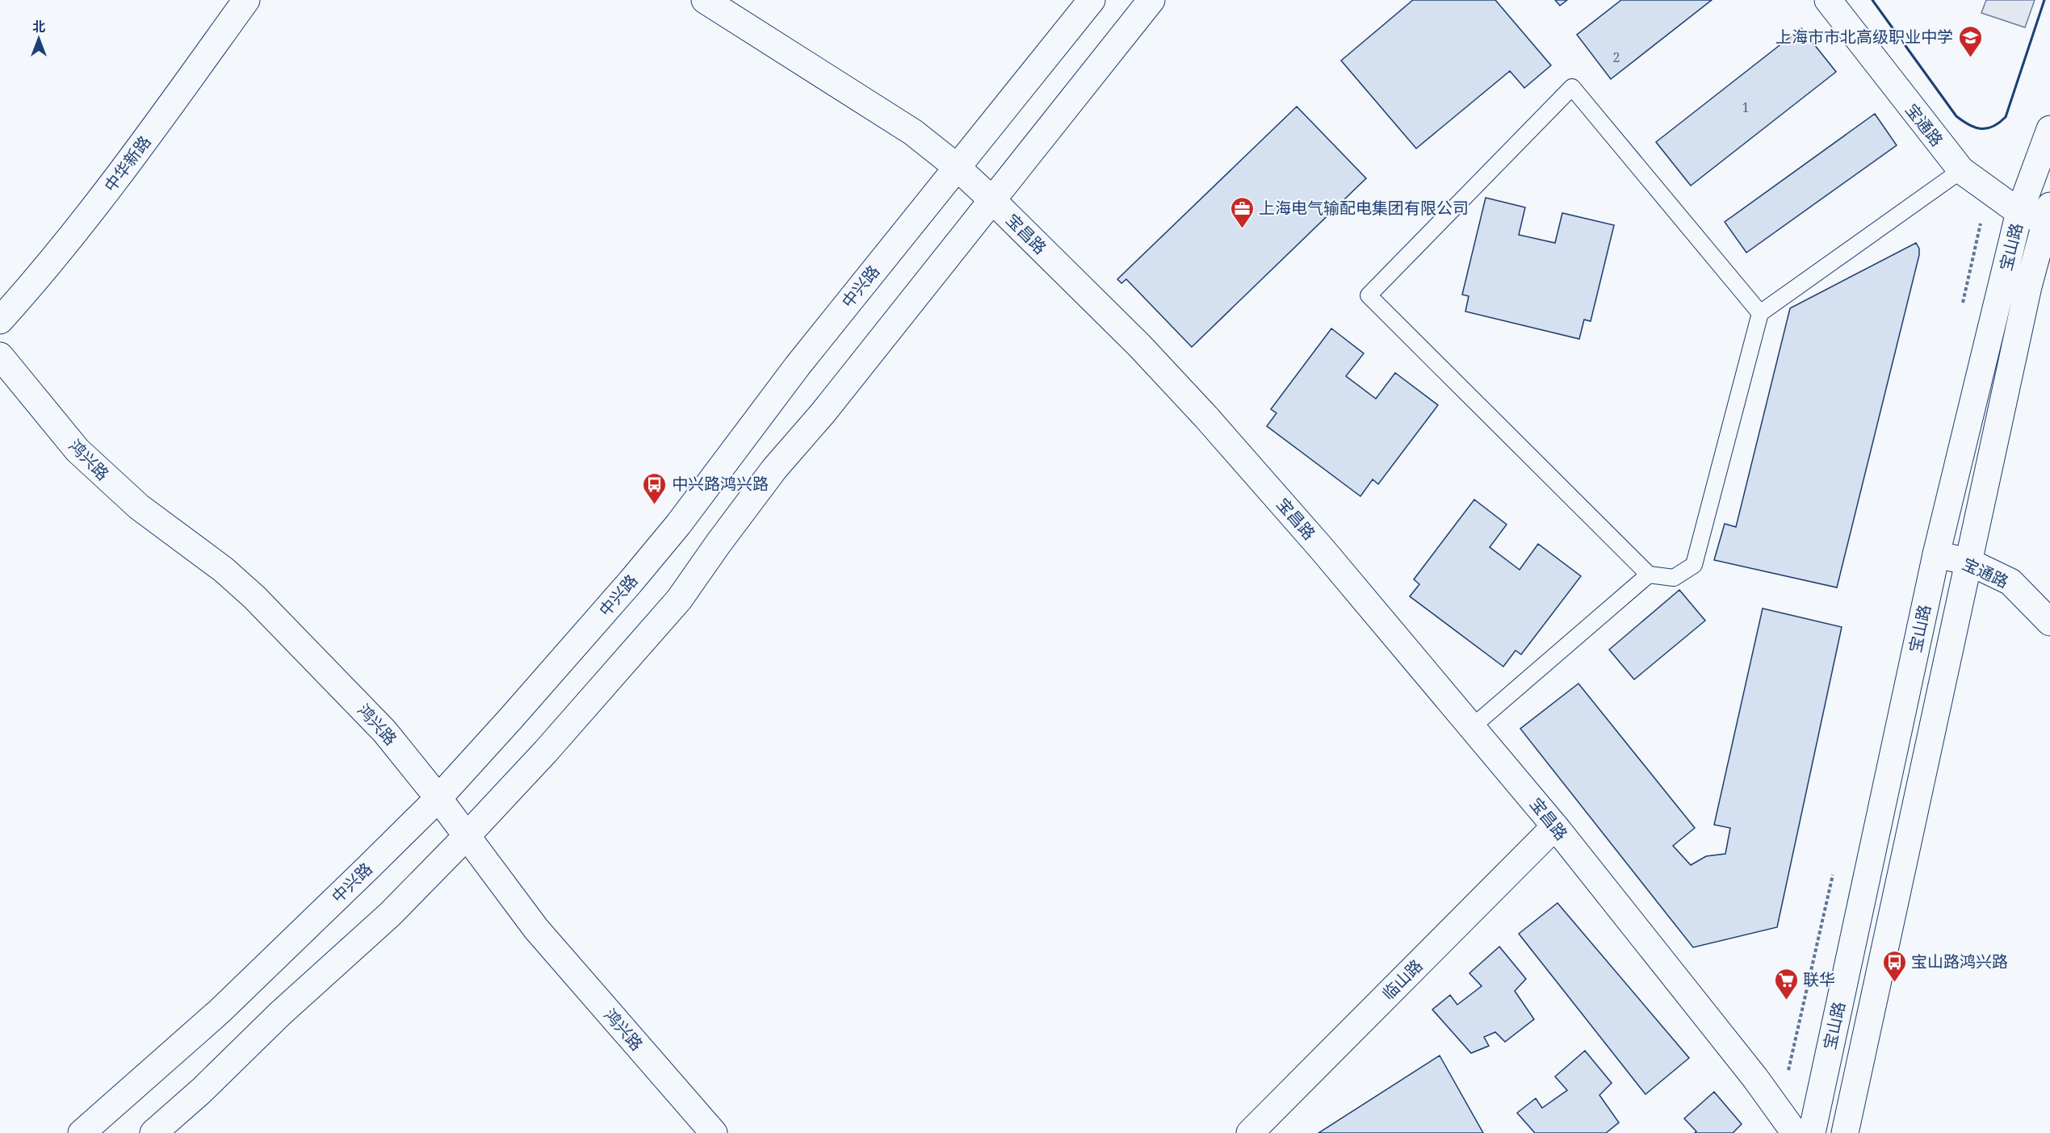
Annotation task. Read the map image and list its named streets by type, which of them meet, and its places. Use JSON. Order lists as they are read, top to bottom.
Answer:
{
  "streets": {
    "main road": [
      "宝通路",
      "中华新路",
      "宝昌路",
      "宝山路",
      "中兴路",
      "鸿兴路",
      "临山路"
    ]
  },
  "crossings": [
    ["宝通路", "宝山路"],
    ["宝昌路", "中兴路"],
    ["宝昌路", "临山路"],
    ["中兴路", "鸿兴路"]
  ],
  "places": {
    "school or university": ["上海市市北高级职业中学"],
    "office": ["上海电气输配电集团有限公司"],
    "bus stop": ["中兴路鸿兴路", "宝山路鸿兴路"],
    "supermarket": ["联华"]
  },
  "house_numbers": ["2", "1"],
  "north": "top"
}
